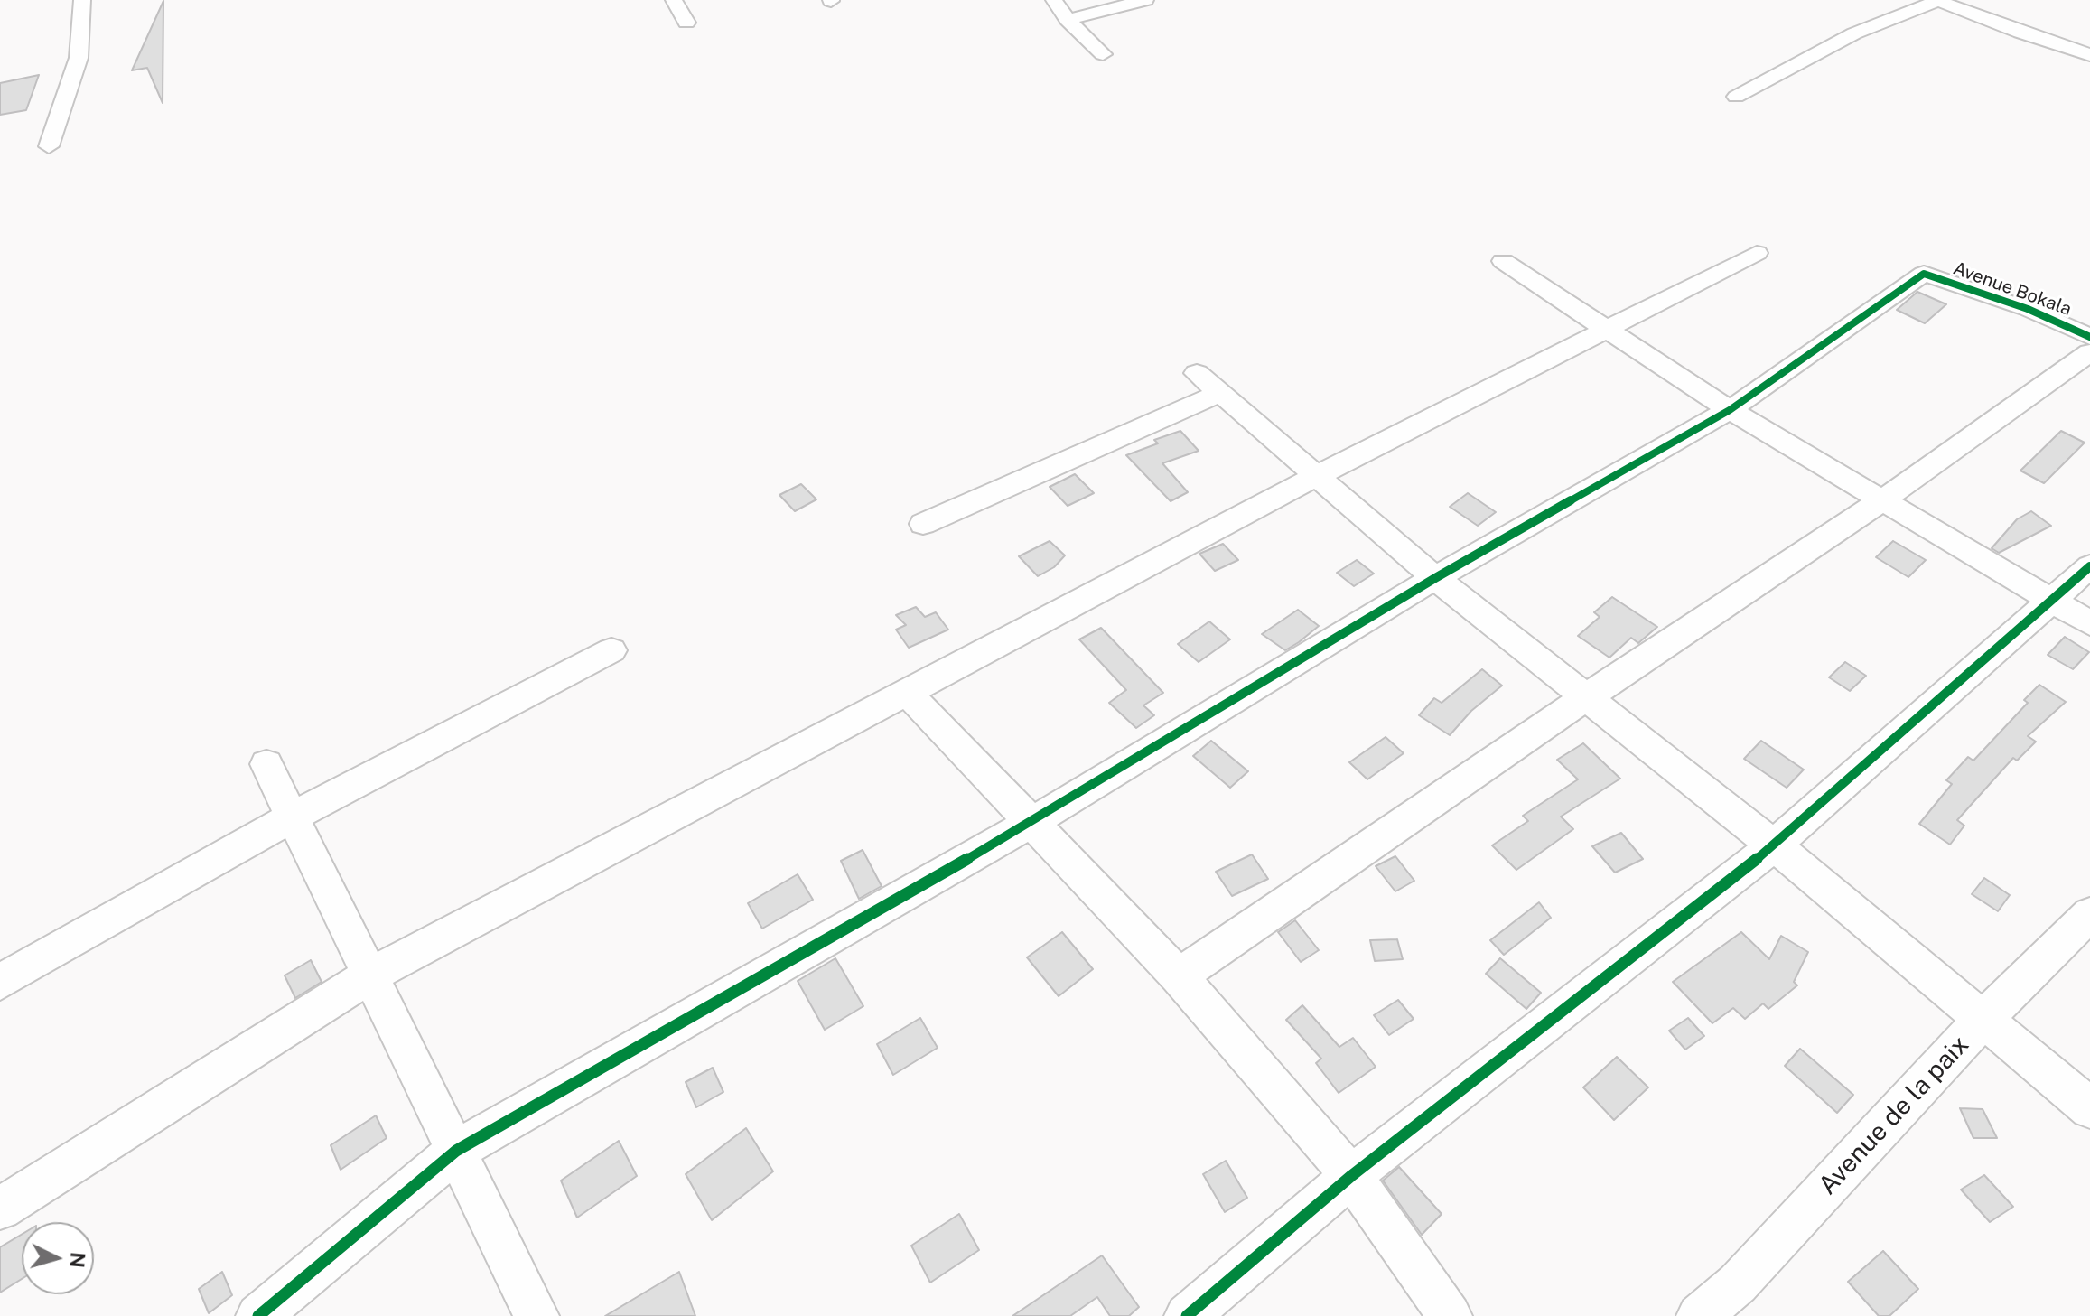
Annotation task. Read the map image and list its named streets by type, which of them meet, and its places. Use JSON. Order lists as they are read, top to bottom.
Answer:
{
  "streets": {
    "street": ["Avenue Bokala", "Avenue de la paix"]
  },
  "north": "right"
}
